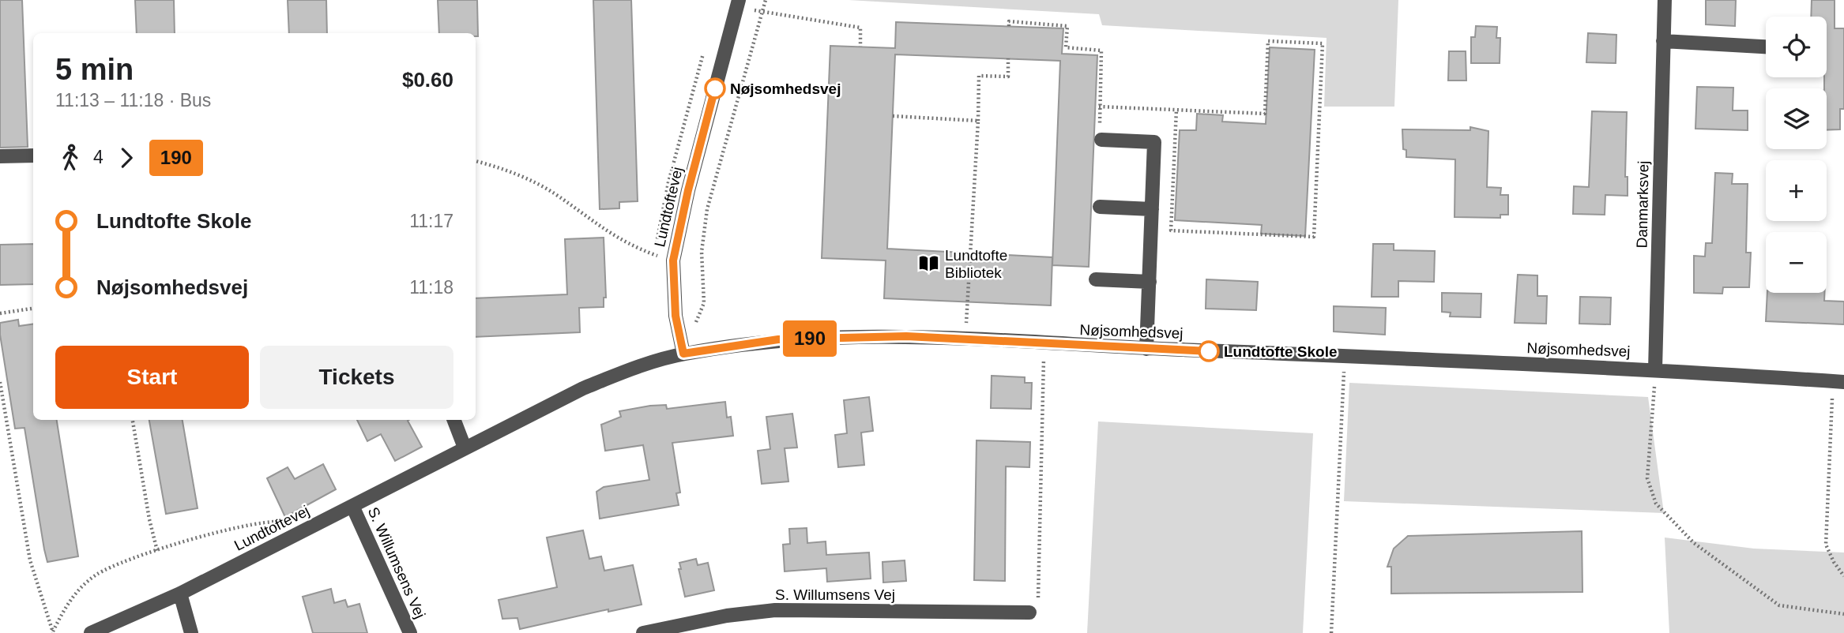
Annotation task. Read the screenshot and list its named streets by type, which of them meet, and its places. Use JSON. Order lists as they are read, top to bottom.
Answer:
{
  "streets": {
    "street": [
      "Danmarksvej",
      "Lundtoftevej",
      "Nøjsomhedsvej",
      "S. Willumsens Vej"
    ]
  },
  "crossings": [
    ["Danmarksvej", "Nøjsomhedsvej"],
    ["Lundtoftevej", "Nøjsomhedsvej"],
    ["Lundtoftevej", "S. Willumsens Vej"]
  ],
  "places": {
    "other": ["Nøjsomhedsvej", "Lundtofte Skole"],
    "library": ["Lundtofte Bibliotek"]
  },
  "lines": ["bus line 190"],
  "page": {
    "on_map": "190",
    "map_buttons": ["+", "−"],
    "heading": ["5 min", "11:13 – 11:18 · Bus", "$0.60"],
    "legs": ["4", "190"],
    "list": [
      {
        "name": "Lundtofte Skole",
        "value": "11:17"
      },
      {
        "name": "Nøjsomhedsvej",
        "value": "11:18"
      }
    ],
    "buttons": ["Start", "Tickets"]
  }
}
